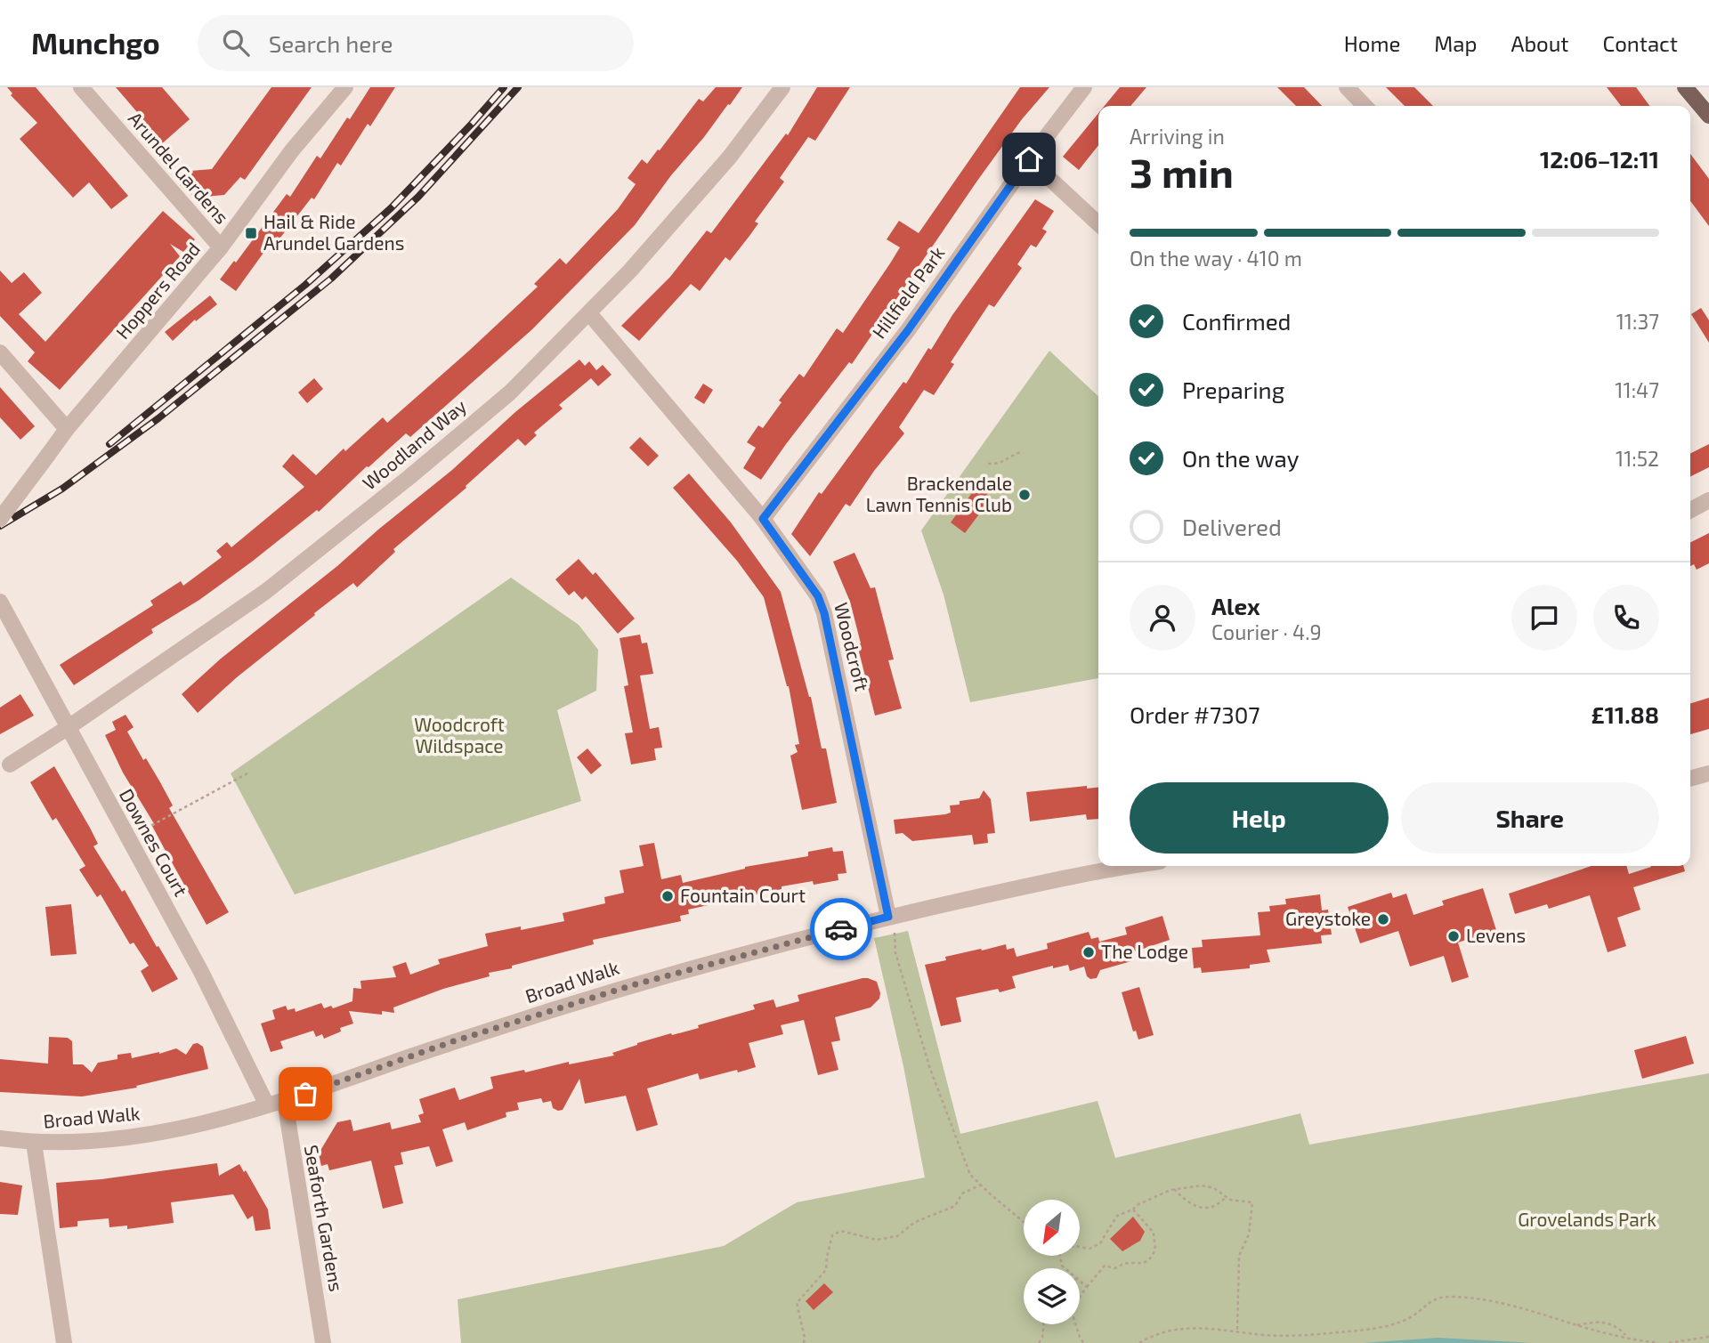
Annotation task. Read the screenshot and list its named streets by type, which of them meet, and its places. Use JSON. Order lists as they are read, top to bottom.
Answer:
{
  "streets": {
    "street": [
      "Arundel Gardens",
      "Hoppers Road",
      "Hillfield Park",
      "Woodland Way",
      "Woodcroft",
      "Downes Court",
      "Broad Walk",
      "Seaforth Gardens"
    ]
  },
  "crossings": [
    ["Arundel Gardens", "Hoppers Road"],
    ["Hillfield Park", "Woodcroft"],
    ["Woodland Way", "Woodcroft"],
    ["Woodland Way", "Downes Court"],
    ["Woodcroft", "Broad Walk"],
    ["Downes Court", "Broad Walk"],
    ["Broad Walk", "Seaforth Gardens"]
  ],
  "parks": ["Woodcroft Wildspace", "Grovelands Park"],
  "places": {
    "transit": ["Hail & Ride Arundel Gardens"],
    "other": [
      "Brackendale Lawn Tennis Club",
      "Fountain Court",
      "Greystoke",
      "Levens",
      "The Lodge"
    ]
  },
  "north": "bottom left",
  "page": {
    "header": "Munchgo",
    "search": "Search here",
    "nav": [
      "Home",
      "Map",
      "About",
      "Contact"
    ],
    "heading": ["3 min", "Arriving in", "12:06–12:11"],
    "panel": [
      "Alex",
      "Courier · 4.9",
      "Order #7307",
      "£11.88"
    ],
    "bar": "On the way · 410 m",
    "list": [
      ["Confirmed", "11:37"],
      ["Preparing", "11:47"],
      ["On the way", "11:52"],
      "Delivered"
    ],
    "buttons": ["Help", "Share"]
  }
}
